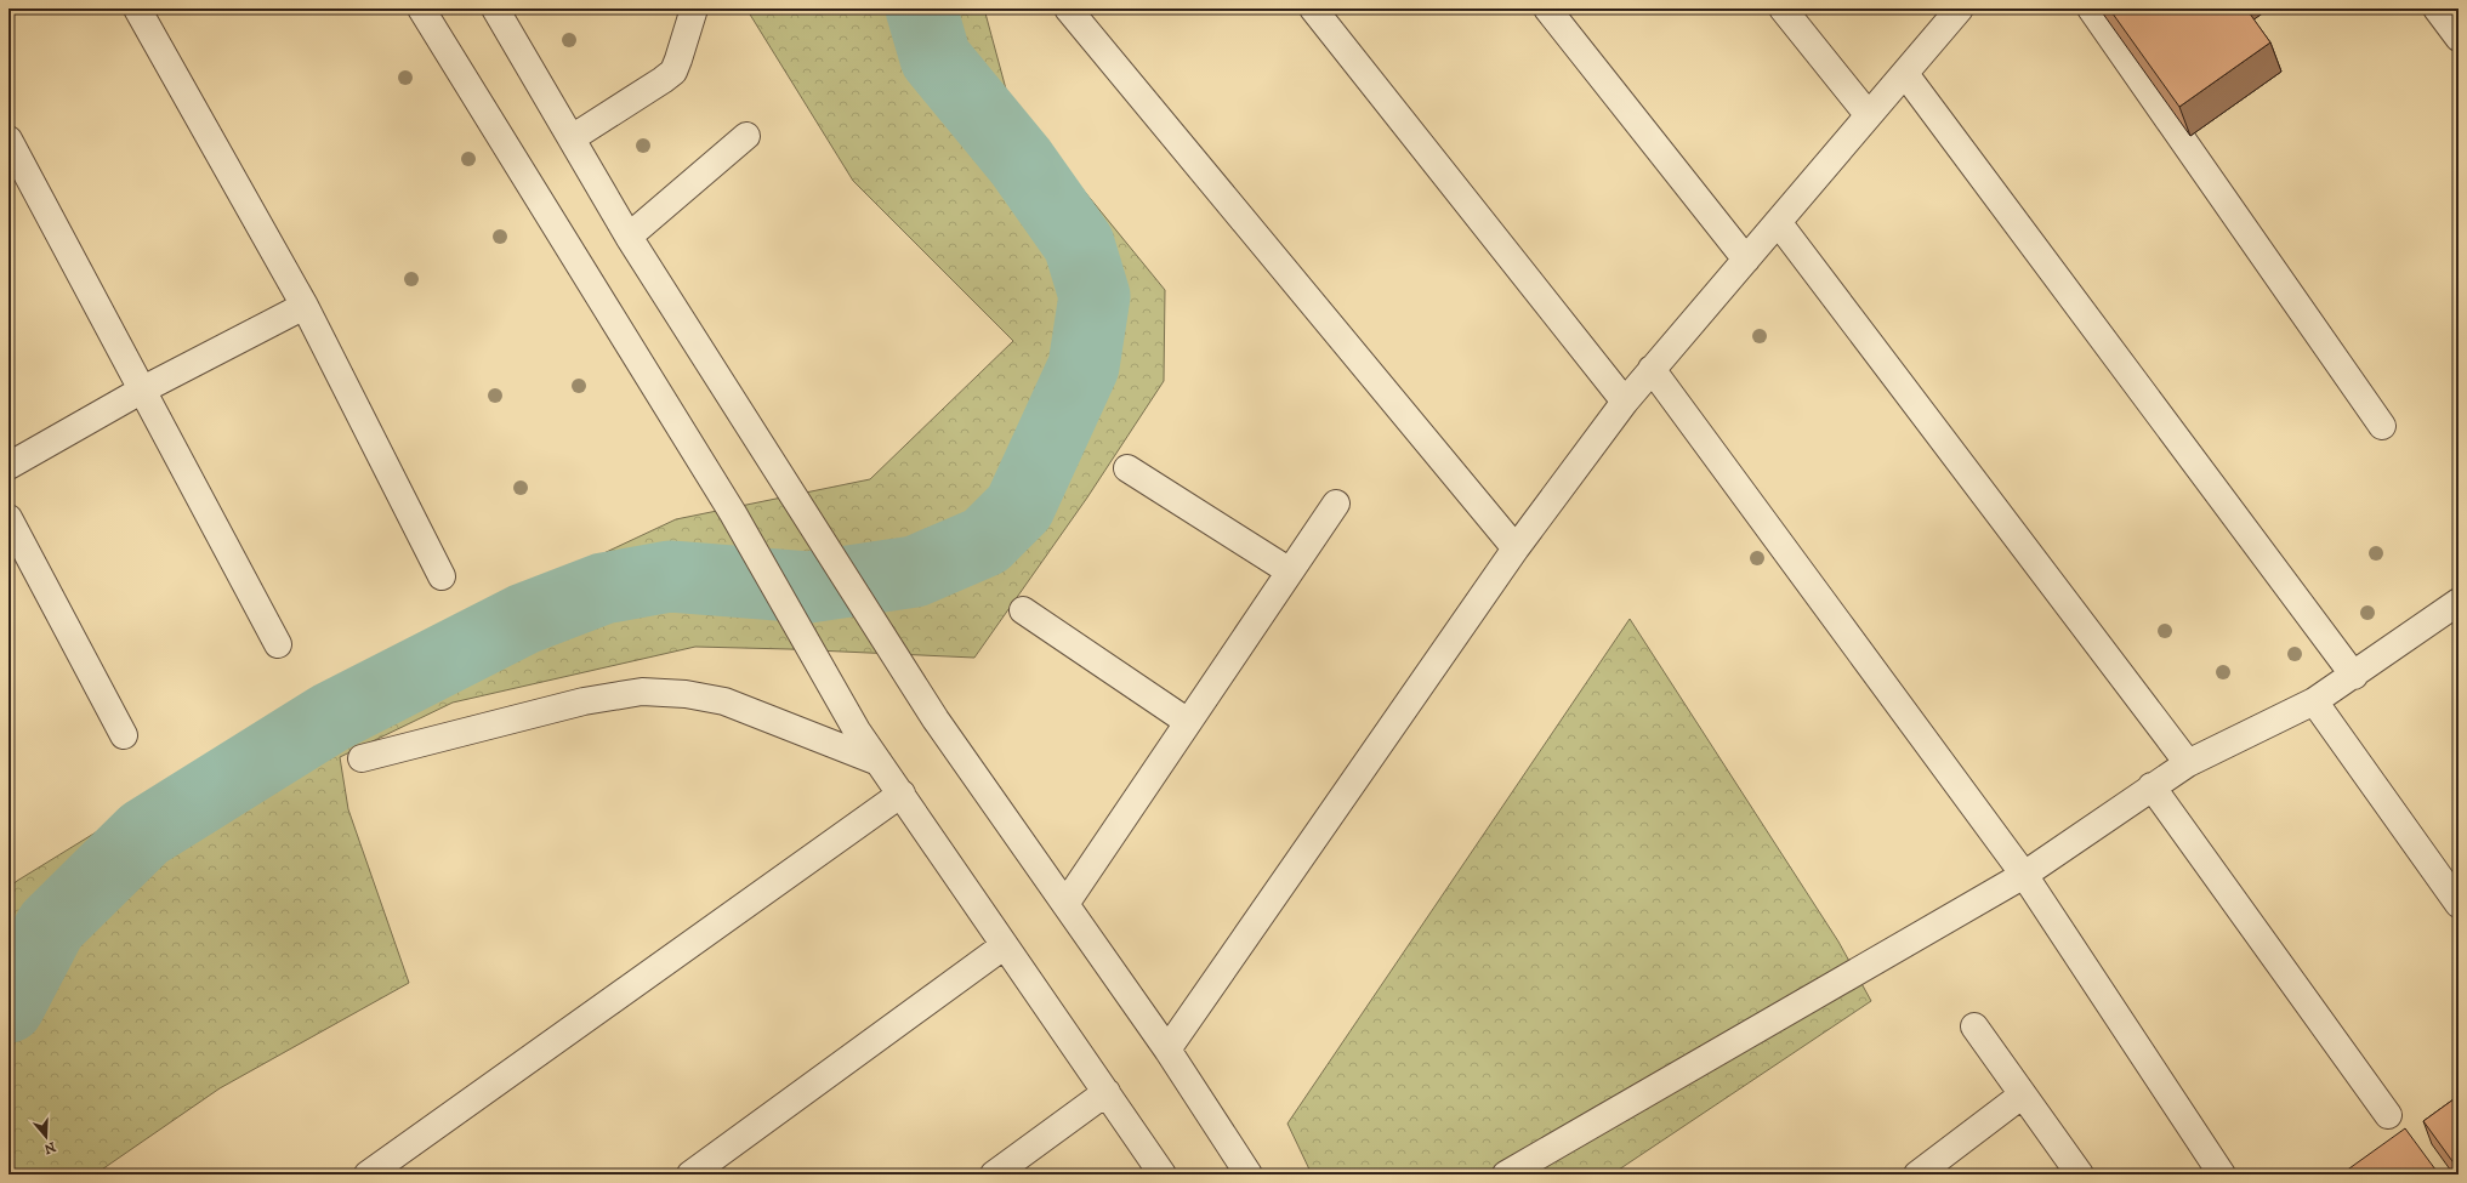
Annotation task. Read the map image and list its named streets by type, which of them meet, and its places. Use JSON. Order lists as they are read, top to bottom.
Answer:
{
  "north": "bottom"
}
